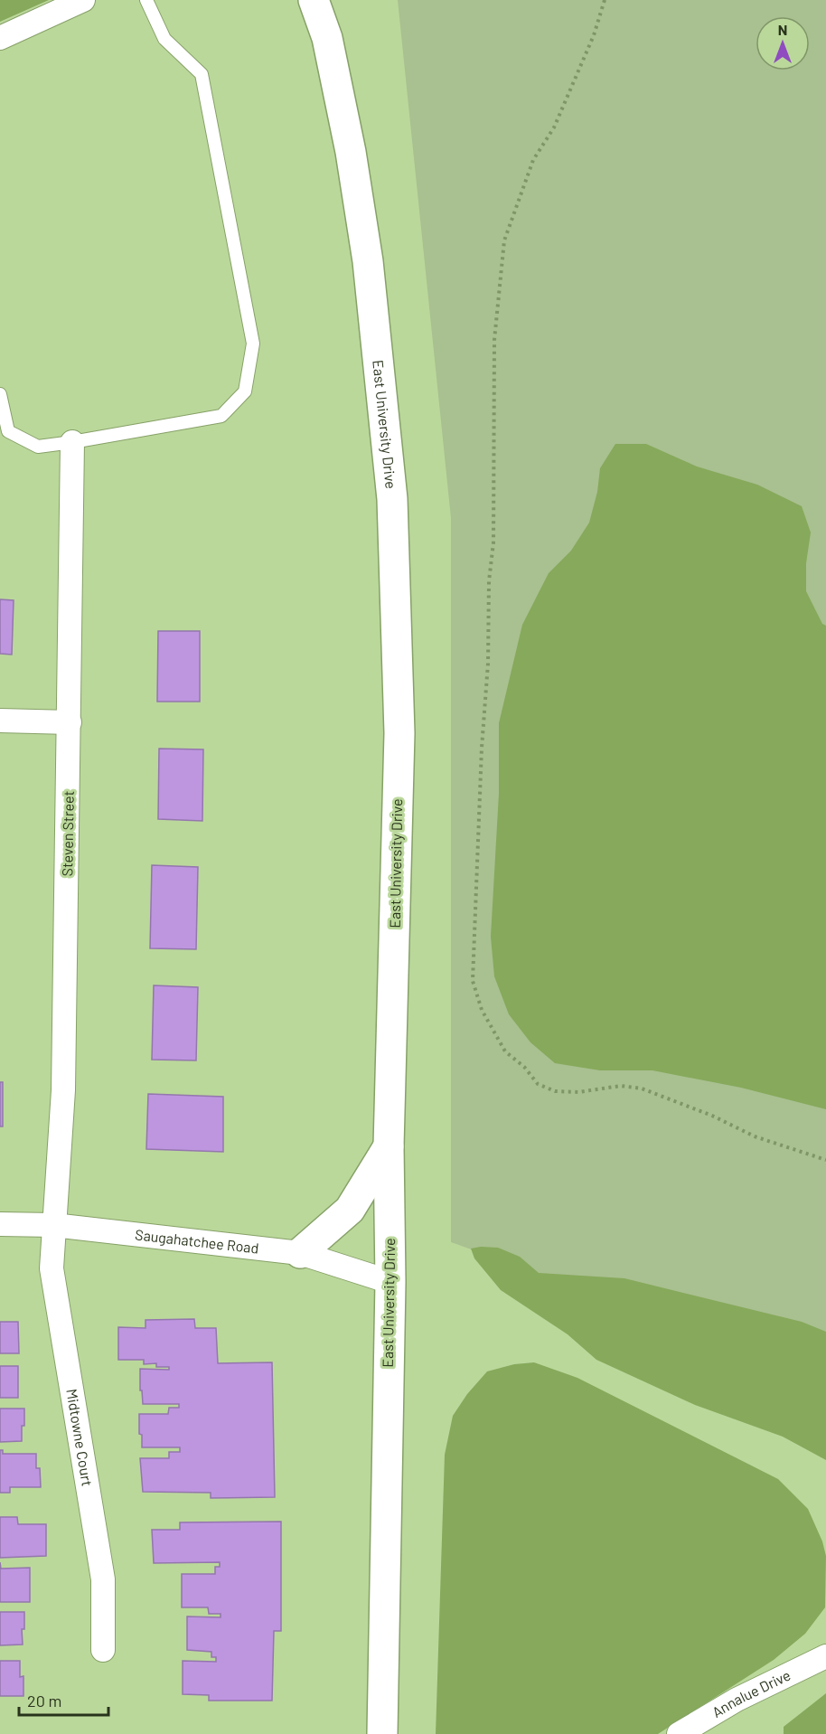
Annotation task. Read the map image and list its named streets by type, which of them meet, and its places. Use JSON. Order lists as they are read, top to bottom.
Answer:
{
  "streets": {
    "main road": ["East University Drive"],
    "street": [
      "Steven Street",
      "Saugahatchee Road",
      "Midtowne Court",
      "Annalue Drive"
    ]
  },
  "crossings": [
    ["East University Drive", "Saugahatchee Road"],
    ["Steven Street", "Saugahatchee Road"],
    ["Steven Street", "Midtowne Court"],
    ["Saugahatchee Road", "Midtowne Court"]
  ],
  "scale_bar": "20 m",
  "north": "top"
}
